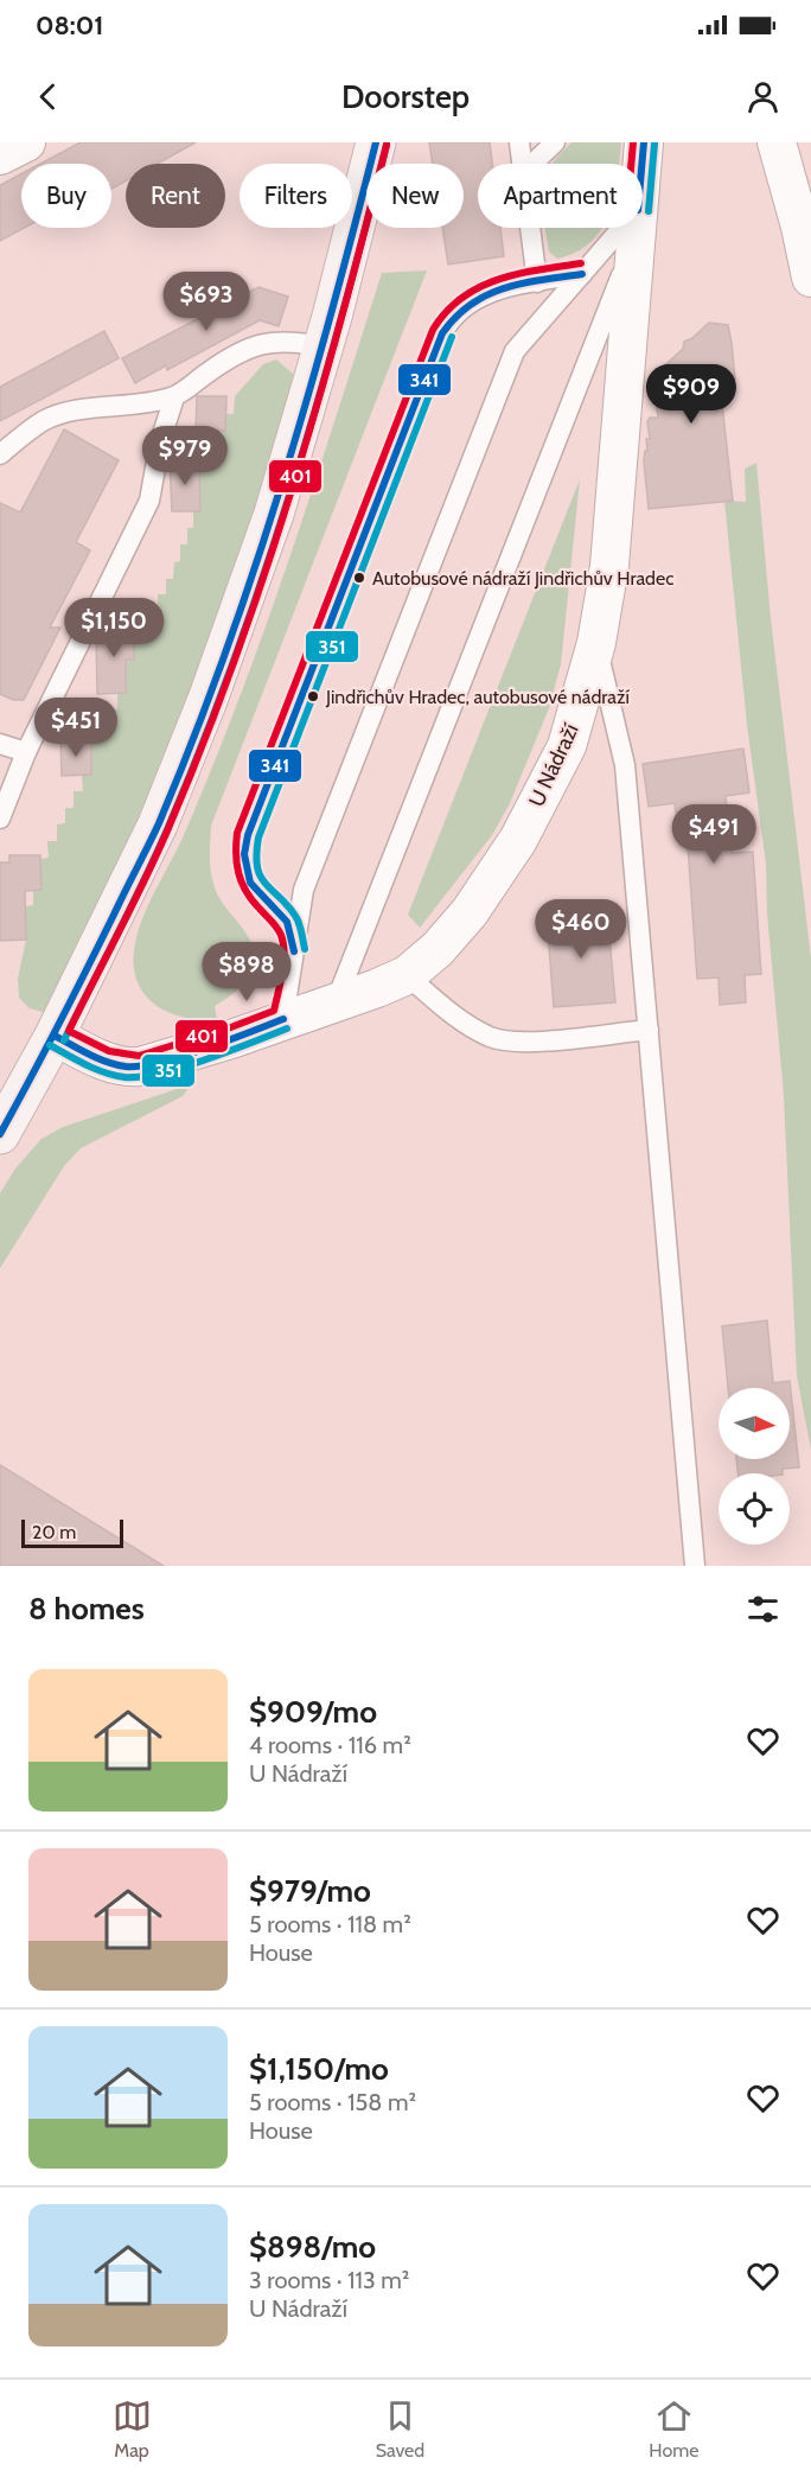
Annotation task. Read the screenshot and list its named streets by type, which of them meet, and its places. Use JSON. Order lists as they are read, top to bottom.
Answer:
{
  "streets": {
    "street": ["U Nádraží"]
  },
  "places": ["Autobusové nádraží Jindřichův Hradec", "Jindřichův Hradec, autobusové nádraží"],
  "lines": ["transit line 341", "transit line 401", "transit line 351"],
  "scale_bar": "20 m",
  "north": "right",
  "page": {
    "status": "08:01",
    "header": "Doorstep",
    "chip": [
      "Buy",
      "Rent",
      "Filters",
      "New",
      "Apartment"
    ],
    "price": [
      "$693",
      "$909",
      "$979",
      "$1,150",
      "$451",
      "$491",
      "$460",
      "$898"
    ],
    "scale": "20 m",
    "heading": "8 homes",
    "list": [
      {
        "name": "$909/mo",
        "note": "4 rooms · 116 m² · U Nádraží"
      },
      {
        "name": "$979/mo",
        "note": "5 rooms · 118 m² · House"
      },
      {
        "name": "$1,150/mo",
        "note": "5 rooms · 158 m² · House"
      },
      {
        "name": "$898/mo",
        "note": "3 rooms · 113 m² · U Nádraží"
      }
    ],
    "tabs": ["Map", "Saved", "Home"]
  }
}
